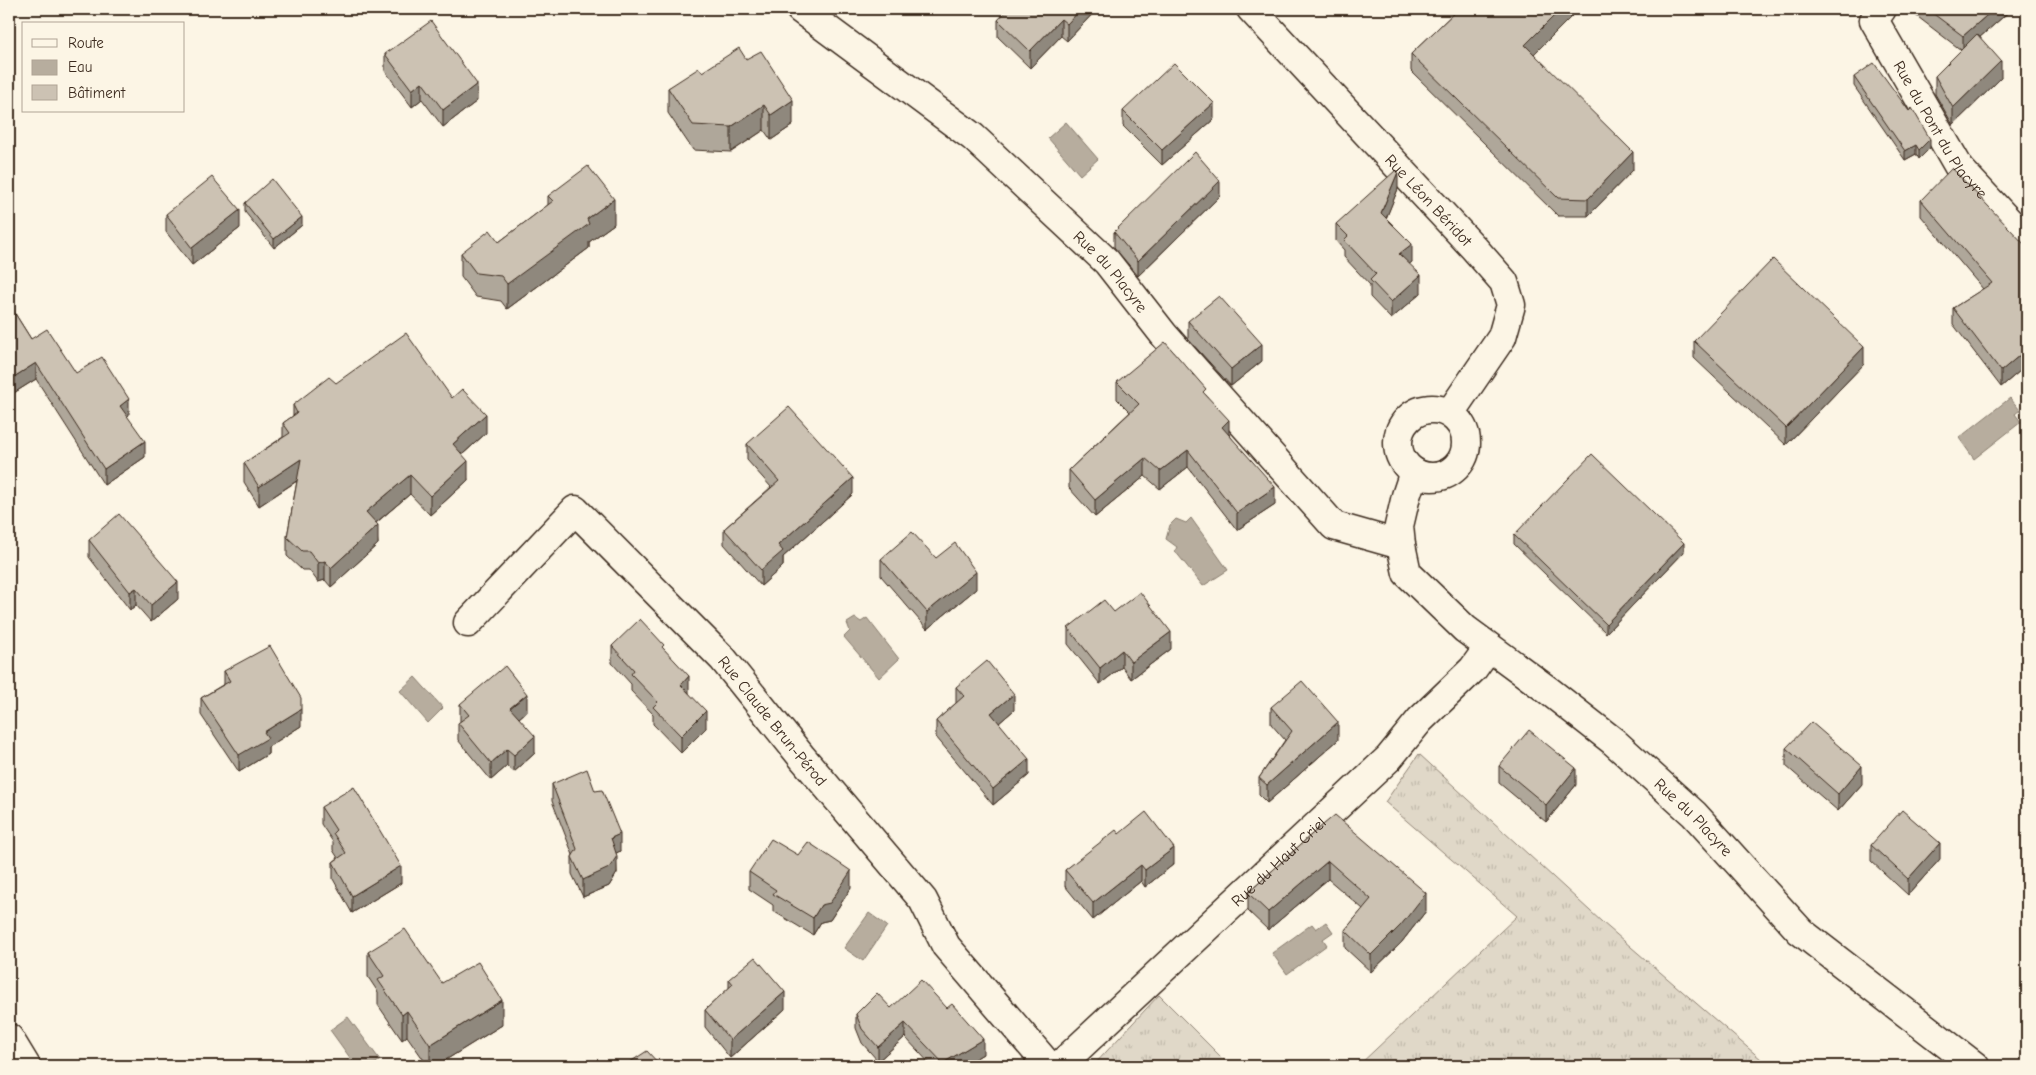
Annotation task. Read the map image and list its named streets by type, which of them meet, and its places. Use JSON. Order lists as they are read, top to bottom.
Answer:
{
  "streets": {
    "street": [
      "Rue du Pont du Placyre",
      "Rue Léon Béridot",
      "Rue du Placyre",
      "Rue Claude Brun-Pérod",
      "Rue du Haut Criel"
    ]
  },
  "crossings": [
    ["Rue du Placyre", "Rue du Haut Criel"]
  ],
  "legend": ["Route", "Eau", "Bâtiment"]
}
